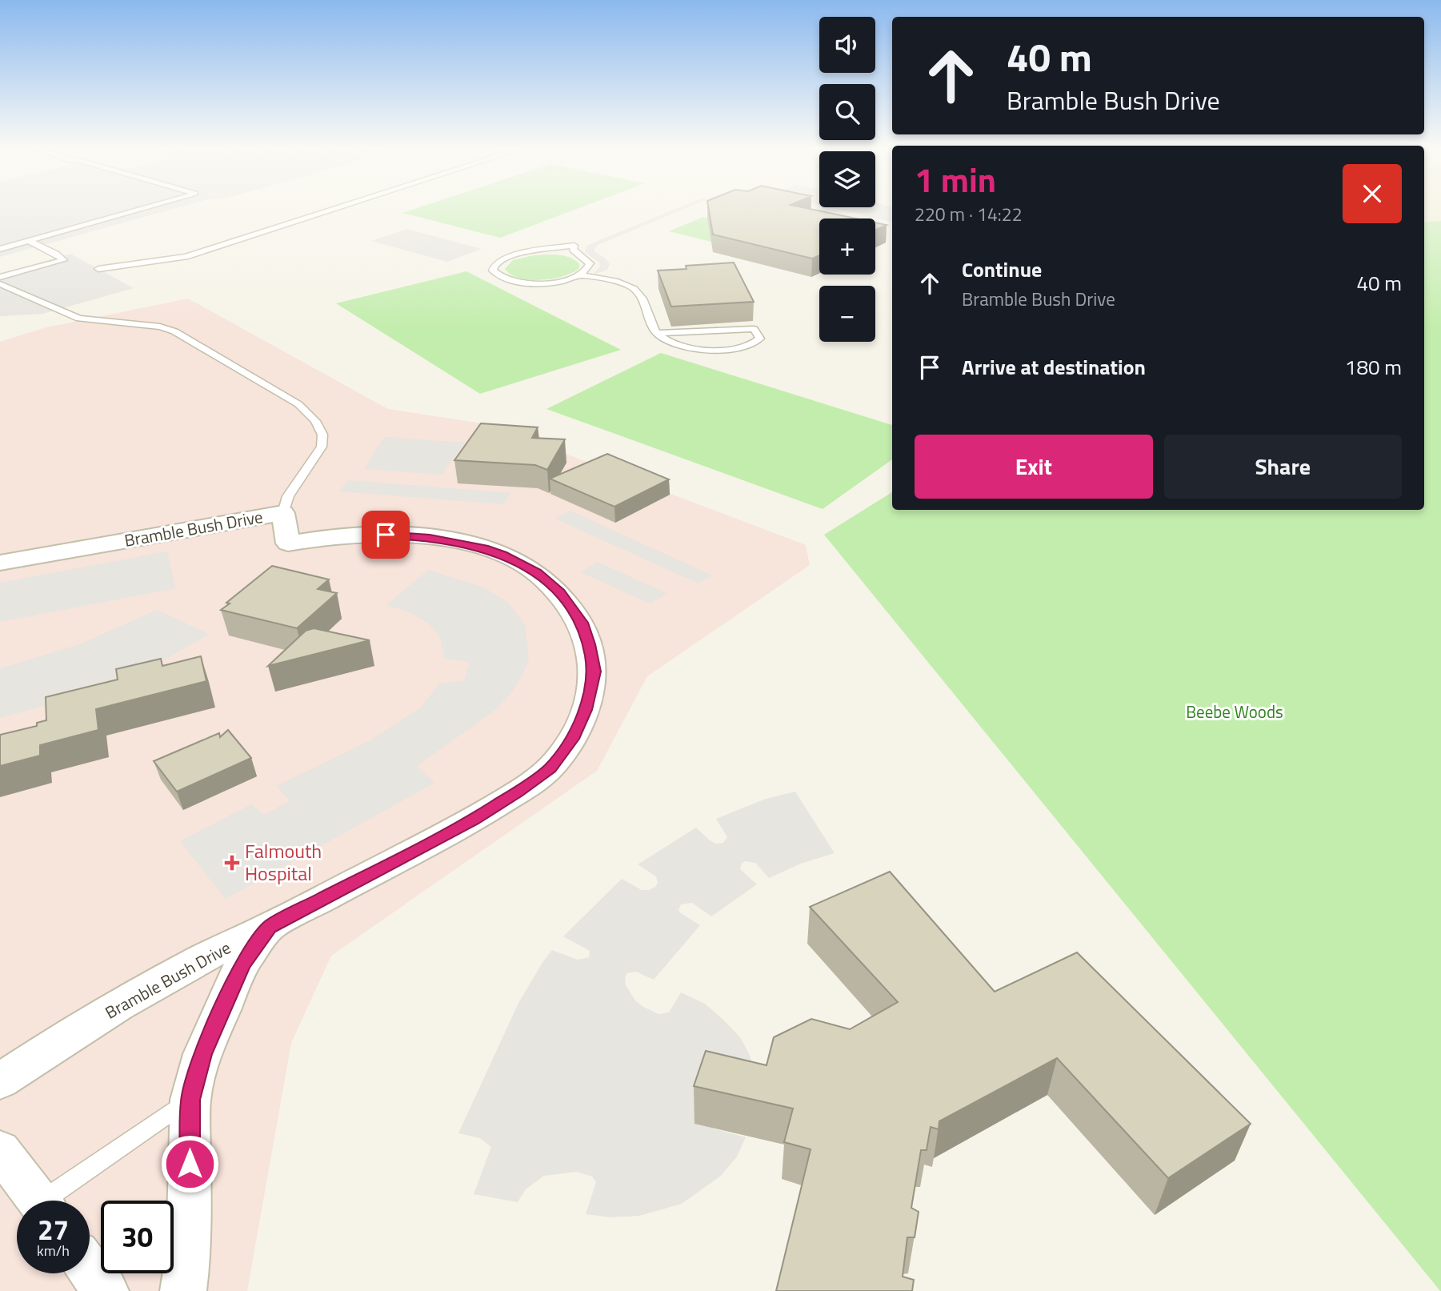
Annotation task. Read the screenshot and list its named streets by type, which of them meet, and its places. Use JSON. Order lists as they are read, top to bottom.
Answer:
{
  "streets": {
    "street": ["Bramble Bush Drive"]
  },
  "parks": ["Beebe Woods"],
  "places": {
    "health": ["Falmouth Hospital"]
  },
  "page": {
    "map_buttons": ["+", "−"],
    "turn": ["40 m", "Bramble Bush Drive"],
    "heading": ["1 min", "220 m · 14:22"],
    "list": [
      {
        "name": "Continue",
        "note": "Bramble Bush Drive",
        "value": "40 m"
      },
      {
        "name": "Arrive at destination",
        "value": "180 m"
      }
    ],
    "buttons": ["Exit", "Share"],
    "speed": "27 km/h",
    "limit": "30"
  }
}
